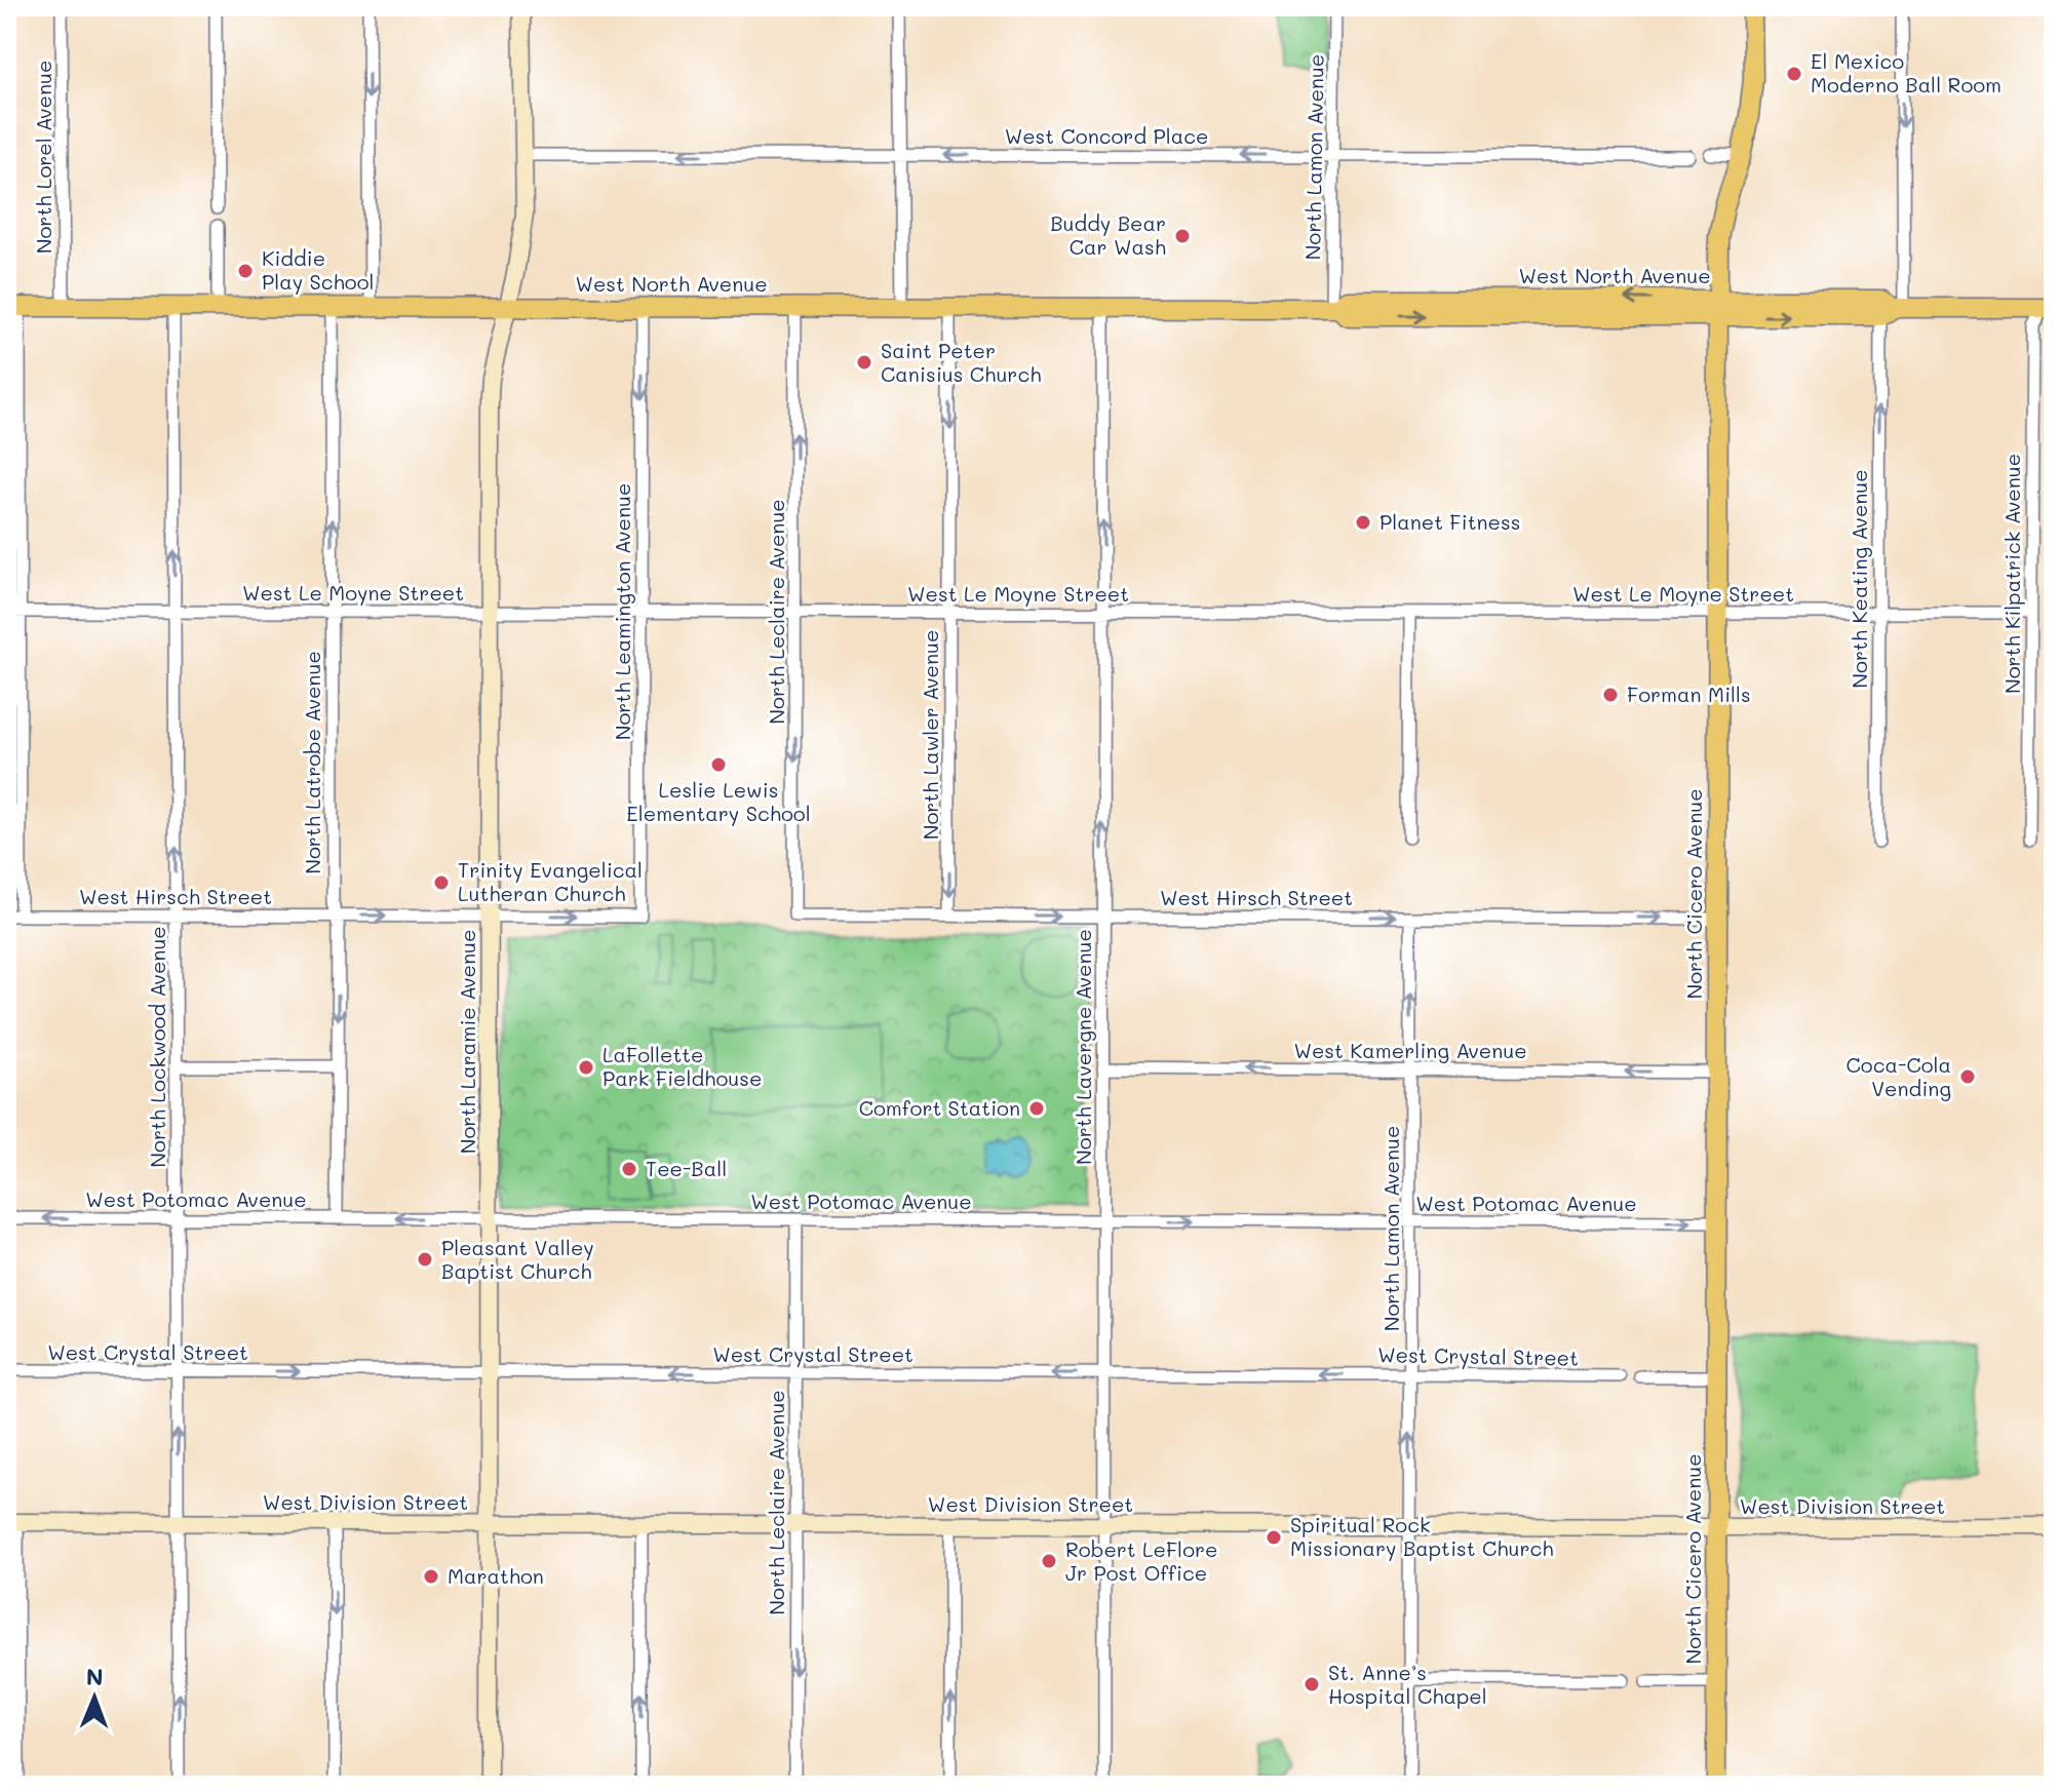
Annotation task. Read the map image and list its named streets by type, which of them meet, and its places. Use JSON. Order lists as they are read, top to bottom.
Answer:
{
  "streets": {
    "main road": [
      "West North Avenue",
      "North Cicero Avenue",
      "North Laramie Avenue",
      "West Division Street"
    ],
    "street": [
      "West Concord Place",
      "North Lorel Avenue",
      "North Lamon Avenue",
      "North Kilpatrick Avenue",
      "North Keating Avenue",
      "West Le Moyne Street",
      "North Leamington Avenue",
      "North Leclaire Avenue",
      "North Lawler Avenue",
      "North Latrobe Avenue",
      "West Hirsch Street",
      "North Lockwood Avenue",
      "North Lavergne Avenue",
      "West Kamerling Avenue",
      "West Potomac Avenue",
      "West Crystal Street"
    ]
  },
  "crossings": [
    ["West Concord Place", "North Lamon Avenue"],
    ["West Concord Place", "North Laramie Avenue"],
    ["North Lorel Avenue", "West North Avenue"],
    ["North Lamon Avenue", "West North Avenue"],
    ["North Lamon Avenue", "West Hirsch Street"],
    ["North Lamon Avenue", "West Kamerling Avenue"],
    ["North Lamon Avenue", "West Potomac Avenue"],
    ["North Lamon Avenue", "West Crystal Street"],
    ["North Lamon Avenue", "West Division Street"],
    ["West North Avenue", "North Kilpatrick Avenue"],
    ["West North Avenue", "North Keating Avenue"],
    ["West North Avenue", "North Leamington Avenue"],
    ["West North Avenue", "North Leclaire Avenue"],
    ["West North Avenue", "North Lawler Avenue"],
    ["West North Avenue", "North Latrobe Avenue"],
    ["West North Avenue", "North Cicero Avenue"],
    ["West North Avenue", "North Laramie Avenue"],
    ["West North Avenue", "North Lockwood Avenue"],
    ["West North Avenue", "North Lavergne Avenue"],
    ["North Kilpatrick Avenue", "West Le Moyne Street"],
    ["North Keating Avenue", "West Le Moyne Street"],
    ["West Le Moyne Street", "North Leamington Avenue"],
    ["West Le Moyne Street", "North Leclaire Avenue"],
    ["West Le Moyne Street", "North Lawler Avenue"],
    ["West Le Moyne Street", "North Latrobe Avenue"],
    ["West Le Moyne Street", "North Cicero Avenue"],
    ["West Le Moyne Street", "North Laramie Avenue"],
    ["West Le Moyne Street", "North Lockwood Avenue"],
    ["West Le Moyne Street", "North Lavergne Avenue"],
    ["North Leamington Avenue", "West Hirsch Street"],
    ["North Leclaire Avenue", "West Hirsch Street"],
    ["North Leclaire Avenue", "West Potomac Avenue"],
    ["North Leclaire Avenue", "West Crystal Street"],
    ["North Leclaire Avenue", "West Division Street"],
    ["North Lawler Avenue", "West Hirsch Street"],
    ["North Latrobe Avenue", "West Hirsch Street"],
    ["North Latrobe Avenue", "West Potomac Avenue"],
    ["North Cicero Avenue", "West Hirsch Street"],
    ["North Cicero Avenue", "West Kamerling Avenue"],
    ["North Cicero Avenue", "West Potomac Avenue"],
    ["North Cicero Avenue", "West Division Street"],
    ["West Hirsch Street", "North Laramie Avenue"],
    ["West Hirsch Street", "North Lockwood Avenue"],
    ["West Hirsch Street", "North Lavergne Avenue"],
    ["North Laramie Avenue", "West Potomac Avenue"],
    ["North Laramie Avenue", "West Crystal Street"],
    ["North Laramie Avenue", "West Division Street"],
    ["North Lockwood Avenue", "West Potomac Avenue"],
    ["North Lockwood Avenue", "West Crystal Street"],
    ["North Lockwood Avenue", "West Division Street"],
    ["North Lavergne Avenue", "West Kamerling Avenue"],
    ["North Lavergne Avenue", "West Potomac Avenue"],
    ["North Lavergne Avenue", "West Crystal Street"],
    ["North Lavergne Avenue", "West Division Street"]
  ],
  "one_way": [
    "West Concord Place",
    "North Leamington Avenue",
    "North Lawler Avenue",
    "West Hirsch Street",
    "North Lockwood Avenue",
    "North Lavergne Avenue",
    "West Kamerling Avenue"
  ],
  "places": [
    "El Mexico Moderno Ball Room",
    "Buddy Bear Car Wash",
    "Kiddie Play School",
    "Saint Peter Canisius Church",
    "Planet Fitness",
    "Forman Mills",
    "Leslie Lewis Elementary School",
    "Trinity Evangelical Lutheran Church",
    "LaFollette Park Fieldhouse",
    "Coca-Cola Vending",
    "Comfort Station",
    "Tee-Ball",
    "Pleasant Valley Baptist Church",
    "Spiritual Rock Missionary Baptist Church",
    "Robert LeFlore Jr Post Office",
    "Marathon",
    "St. Anne’s Hospital Chapel"
  ],
  "north": "top"
}
